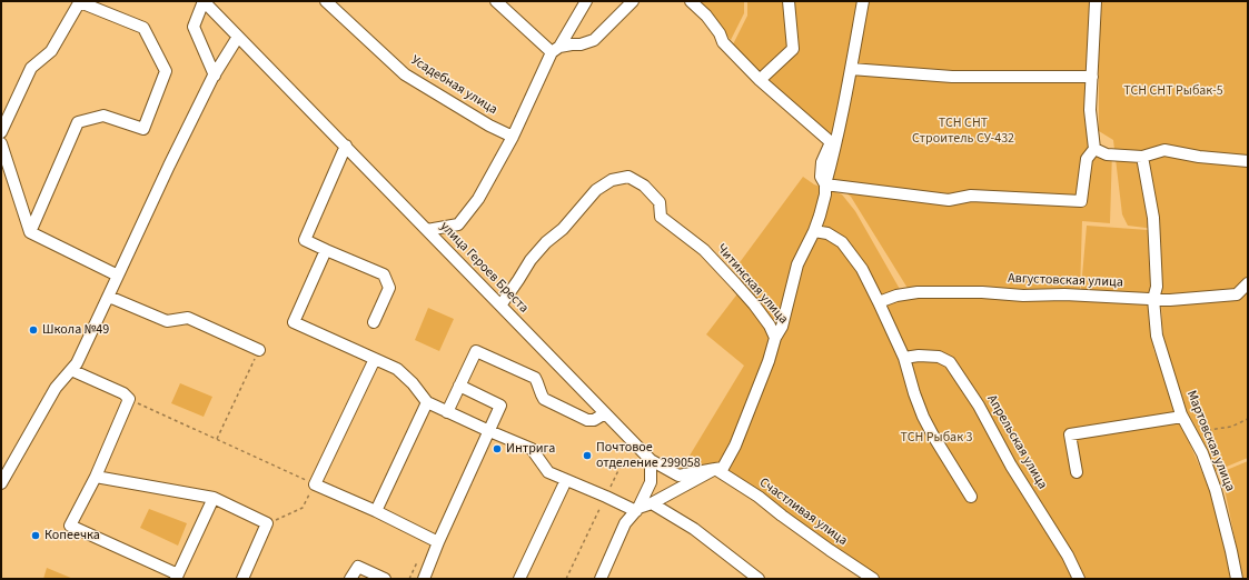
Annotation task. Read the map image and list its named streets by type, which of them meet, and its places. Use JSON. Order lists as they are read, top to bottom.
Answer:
{
  "streets": {
    "street": [
      "Усадебная улица",
      "улица Героев Бреста",
      "Августовская улица",
      "Читинская улица",
      "Мартовская улица",
      "Апрельская улица",
      "Счастливая улица"
    ]
  },
  "crossings": [
    ["улица Героев Бреста", "Читинская улица"],
    ["Августовская улица", "Мартовская улица"]
  ],
  "parks": ["ТСН СНТ Рыбак-5", "ТСН СНТ Строитель СУ-432", "ТСН Рыбак 3"],
  "places": [
    "Школа №49",
    "Интрига",
    "Почтовое отделение 299058",
    "Копеечка"
  ]
}
